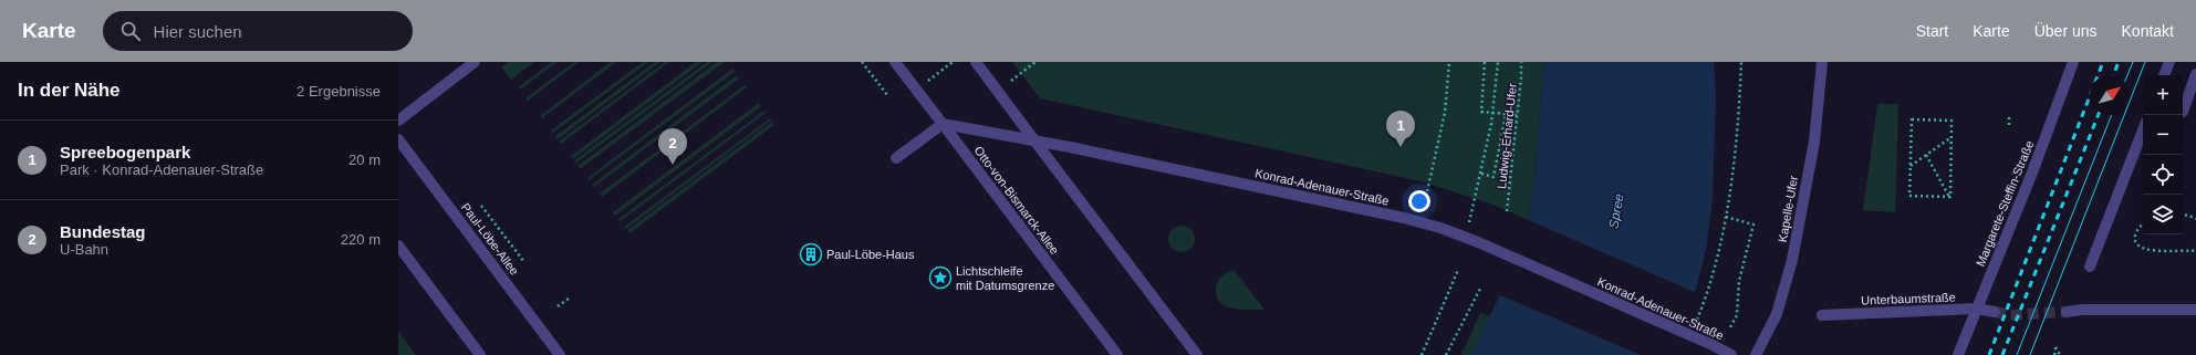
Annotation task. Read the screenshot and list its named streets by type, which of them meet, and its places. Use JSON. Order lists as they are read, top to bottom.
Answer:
{
  "streets": {
    "street": [
      "Konrad-Adenauer-Straße",
      "Otto-von-Bismarck-Allee",
      "Margarete-Steffin-Straße",
      "Kapelle-Ufer",
      "Paul-Löbe-Allee",
      "Unterbaumstraße"
    ],
    "path": ["Ludwig-Erhard-Ufer"]
  },
  "crossings": [
    ["Konrad-Adenauer-Straße", "Otto-von-Bismarck-Allee"],
    ["Margarete-Steffin-Straße", "Unterbaumstraße"]
  ],
  "water": ["Spree"],
  "places": {
    "building": ["Paul-Löbe-Haus"],
    "place": ["Lichtschleife mit Datumsgrenze"]
  },
  "north": "top right",
  "page": {
    "header": "Karte",
    "search": "Hier suchen",
    "nav": [
      "Start",
      "Karte",
      "Über uns",
      "Kontakt"
    ],
    "heading": ["In der Nähe", "2 Ergebnisse"],
    "map_buttons": ["+", "−"],
    "pins": ["1", "2"],
    "list": [
      {
        "mark": "1",
        "name": "Spreebogenpark",
        "note": "Park · Konrad-Adenauer-Straße",
        "value": "20 m"
      },
      {
        "mark": "2",
        "name": "Bundestag",
        "note": "U-Bahn",
        "value": "220 m"
      }
    ]
  }
}
